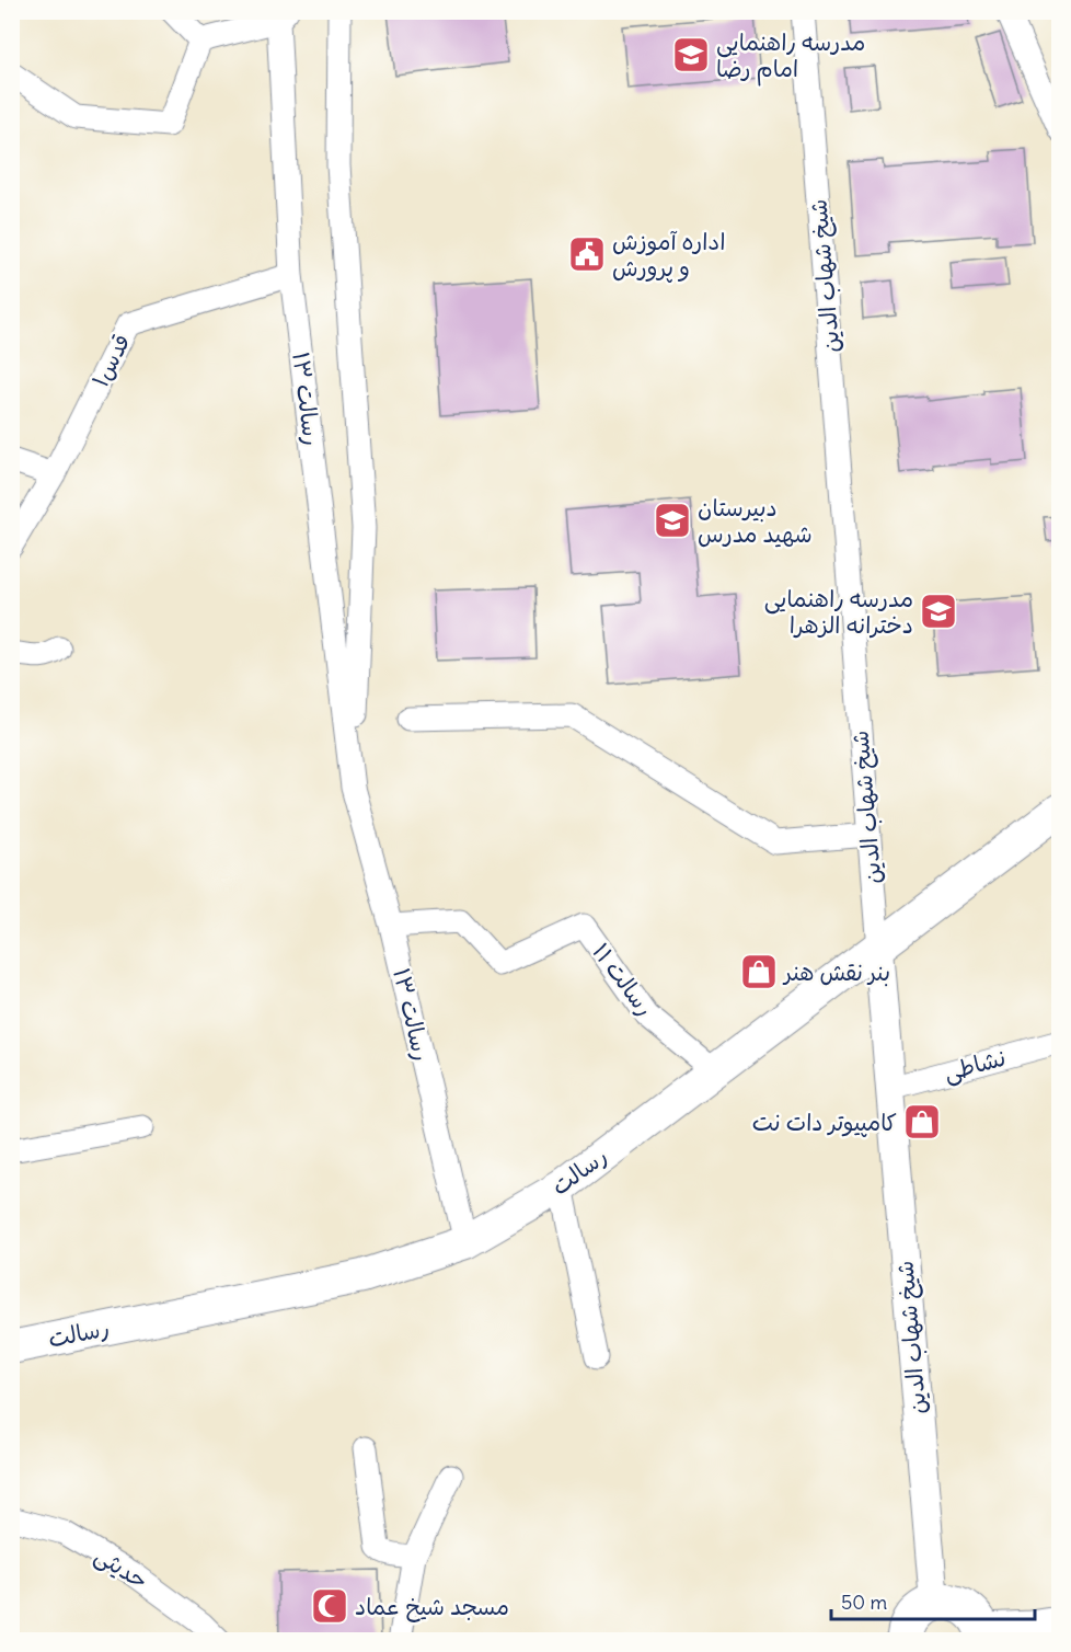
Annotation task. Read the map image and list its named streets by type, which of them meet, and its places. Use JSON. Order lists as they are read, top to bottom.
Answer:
{
  "streets": {
    "main road": ["رسالت"],
    "street": [
      "شیخ شهاب الدین",
      "قدس۱",
      "رسالت ۱۳",
      "رسالت ۱۱",
      "نشاطی",
      "حدیثی"
    ]
  },
  "crossings": [
    ["شیخ شهاب الدین", "نشاطی"],
    ["شیخ شهاب الدین", "رسالت"],
    ["قدس۱", "رسالت ۱۳"],
    ["رسالت ۱۳", "رسالت ۱۱"],
    ["رسالت ۱۳", "رسالت"],
    ["رسالت ۱۱", "رسالت"]
  ],
  "places": {
    "school or university": ["مدرسه راهنمایی امام رضا", "دبیرستان شهید مدرس", "مدرسه راهنمایی دخترانه الزهرا"],
    "public building": ["اداره آموزش و پرورش"],
    "shop": ["بنر نقش هنر", "کامپیوتر دات نت"],
    "mosque": ["مسجد شیخ عماد"]
  },
  "scale_bar": "50 m"
}
